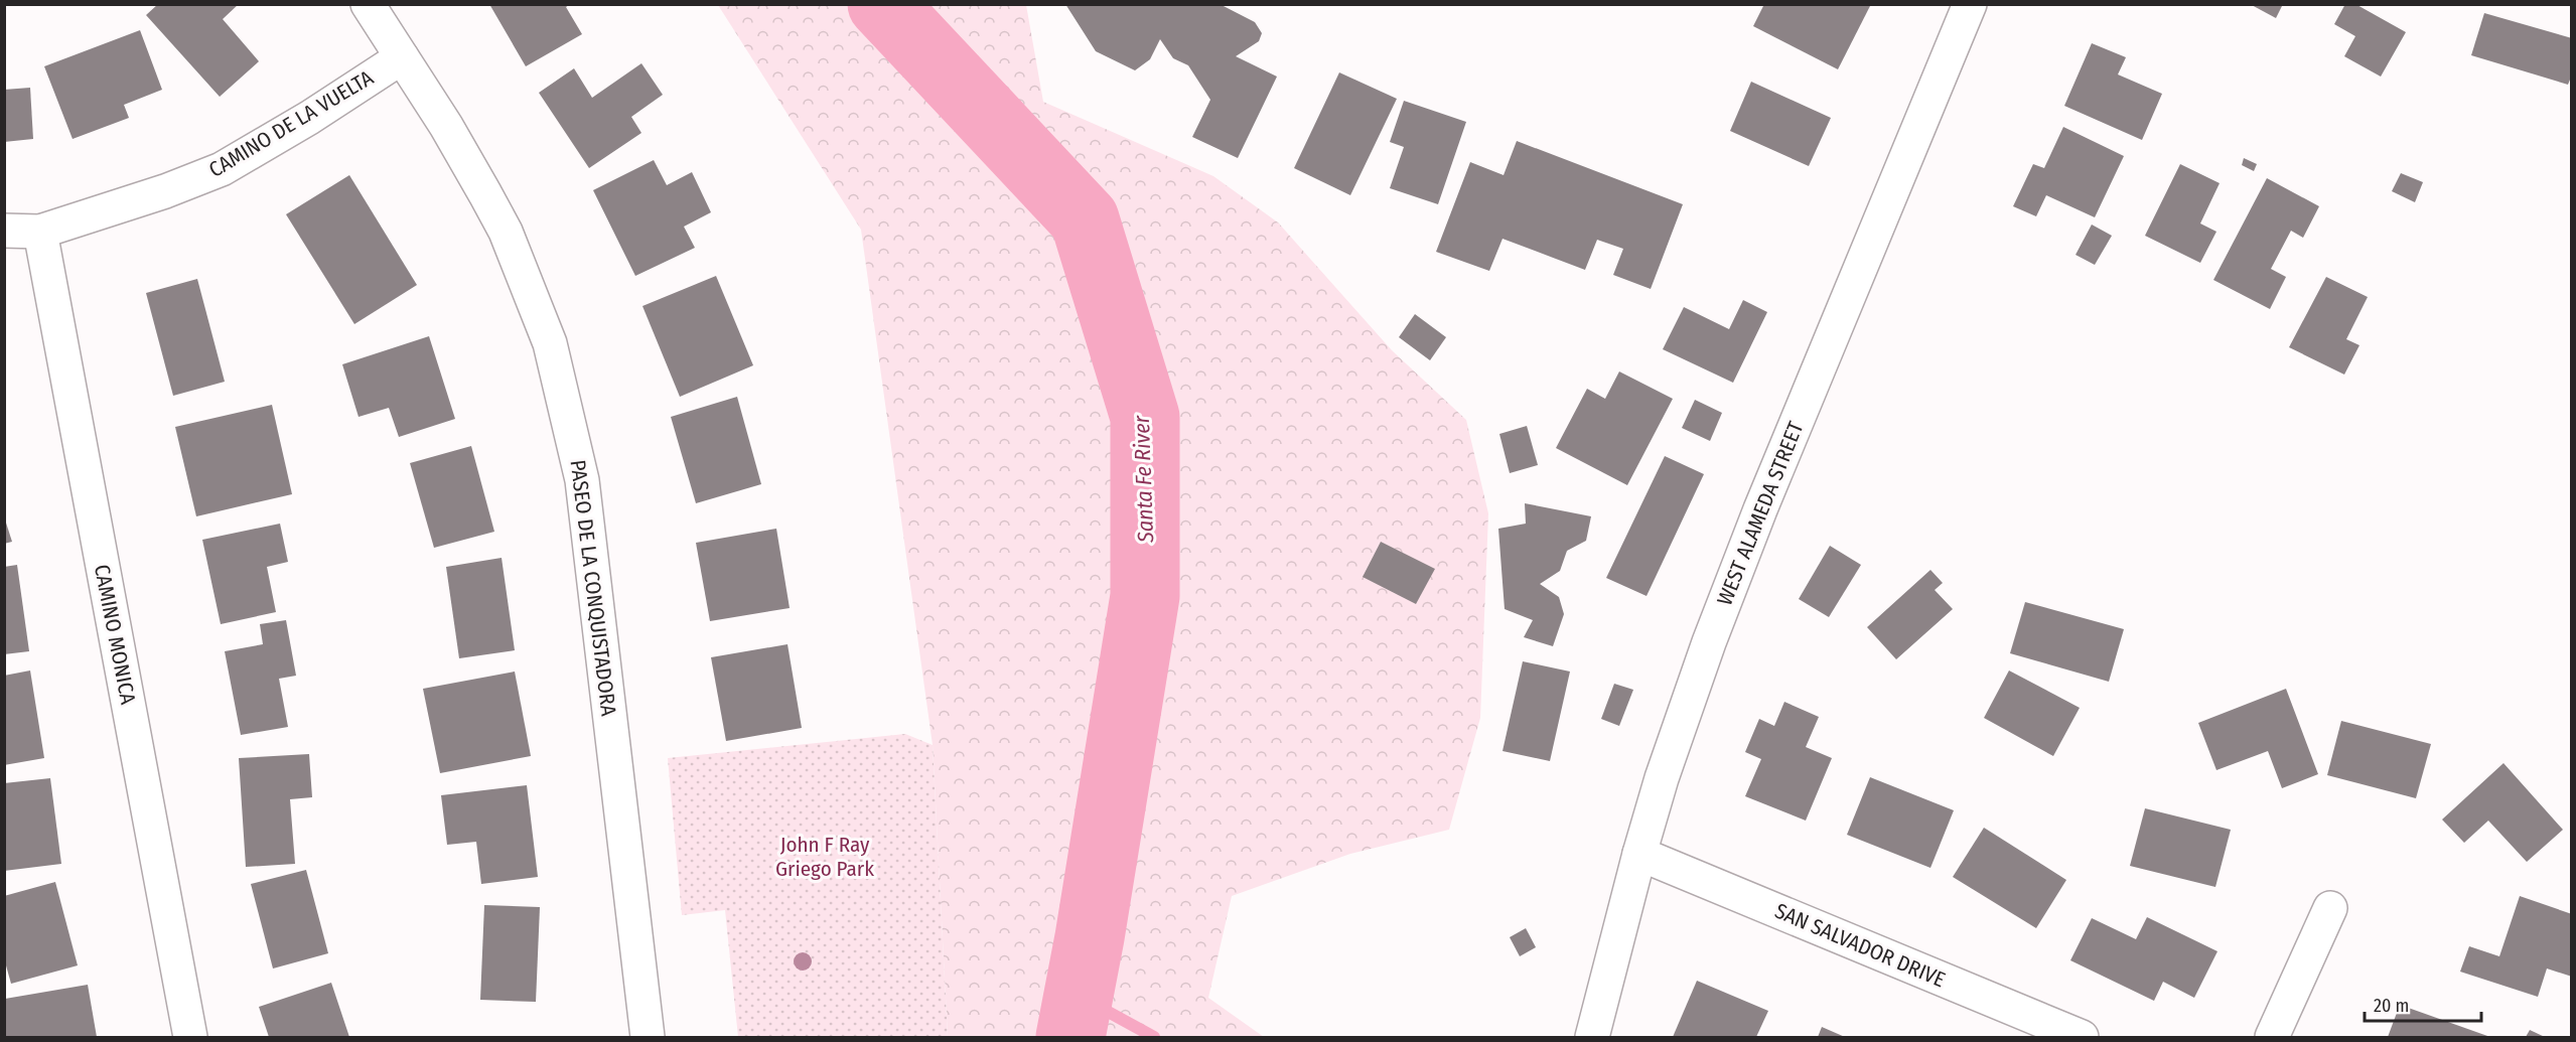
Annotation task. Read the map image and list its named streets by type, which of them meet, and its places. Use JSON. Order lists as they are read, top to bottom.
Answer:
{
  "streets": {
    "street": [
      "CAMINO DE LA VUELTA",
      "WEST ALAMEDA STREET",
      "PASEO DE LA CONQUISTADORA",
      "CAMINO MONICA",
      "SAN SALVADOR DRIVE"
    ]
  },
  "crossings": [
    ["CAMINO DE LA VUELTA", "PASEO DE LA CONQUISTADORA"],
    ["CAMINO DE LA VUELTA", "CAMINO MONICA"],
    ["WEST ALAMEDA STREET", "SAN SALVADOR DRIVE"]
  ],
  "water": ["Santa Fe River"],
  "parks": ["John F Ray Griego Park"],
  "scale_bar": "20 m"
}
